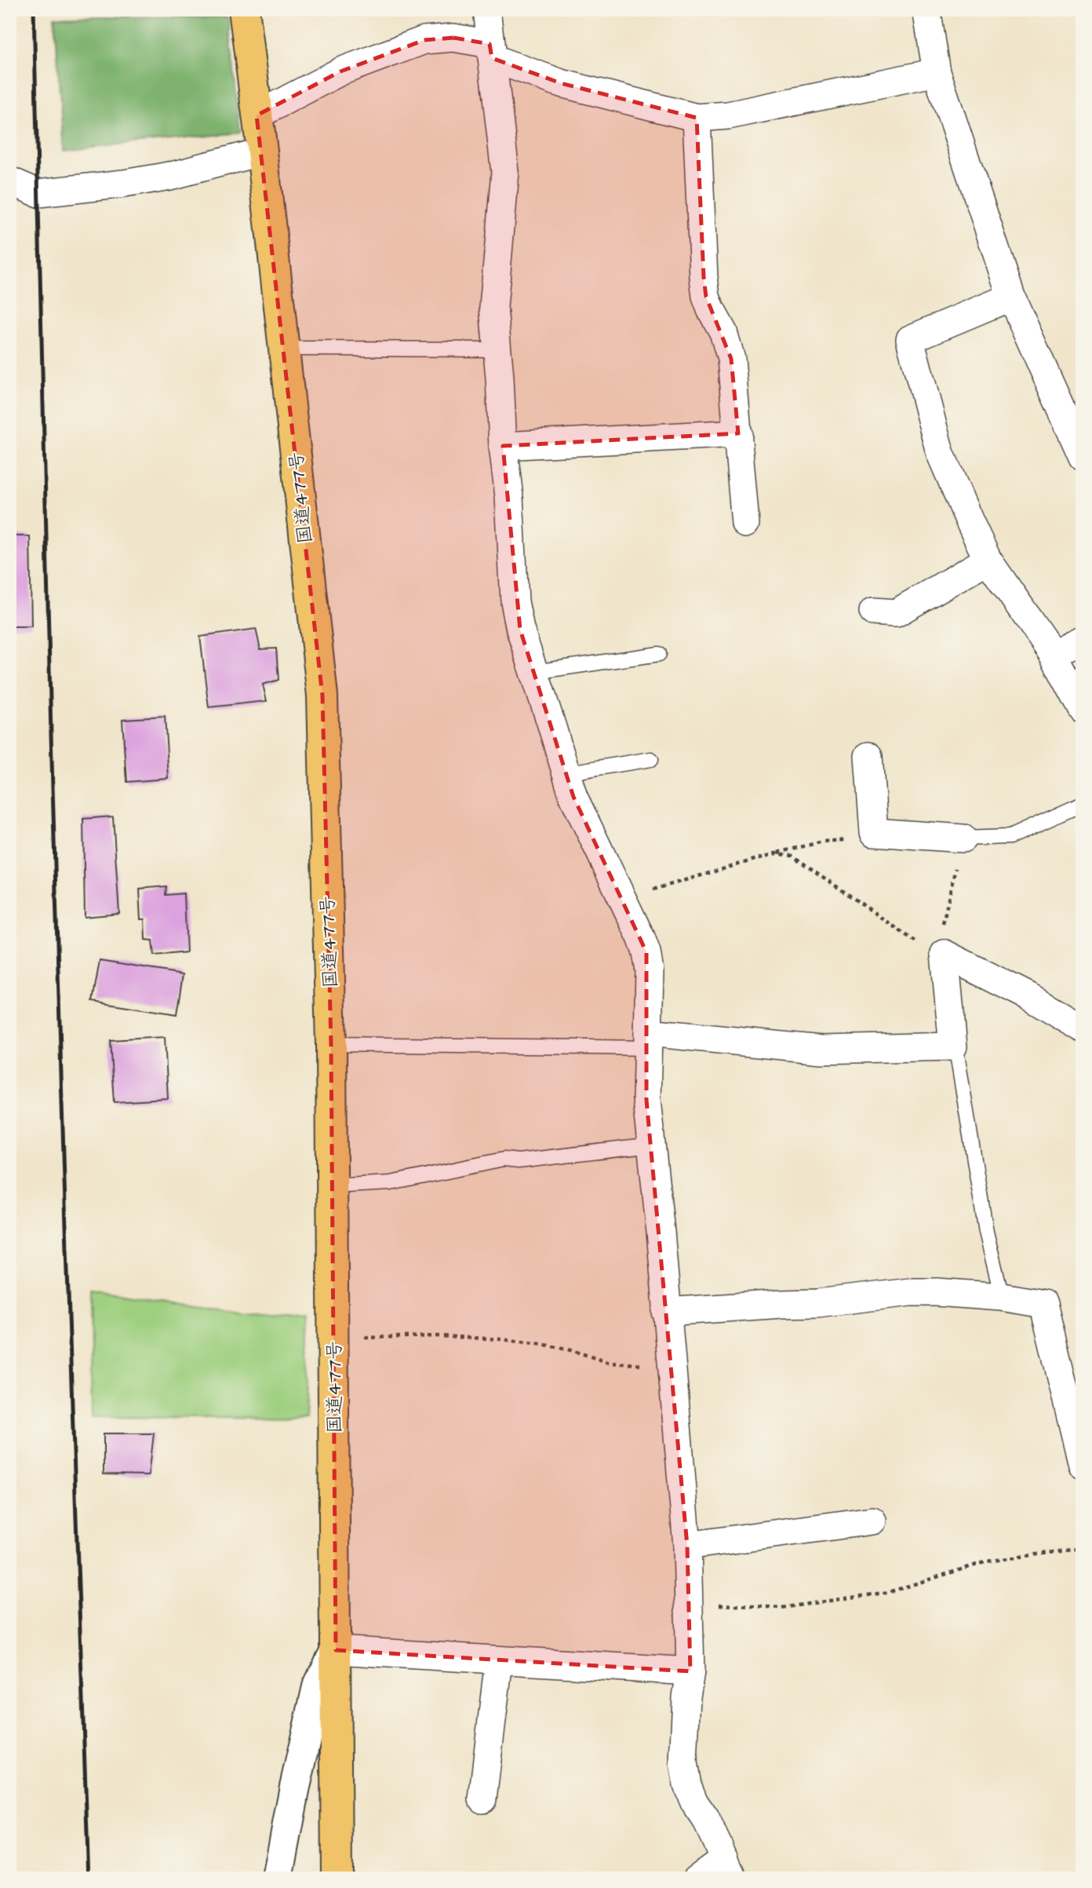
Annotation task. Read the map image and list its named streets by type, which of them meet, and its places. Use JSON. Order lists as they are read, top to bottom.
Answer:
{
  "streets": {
    "highway": ["国道477号"]
  }
}
